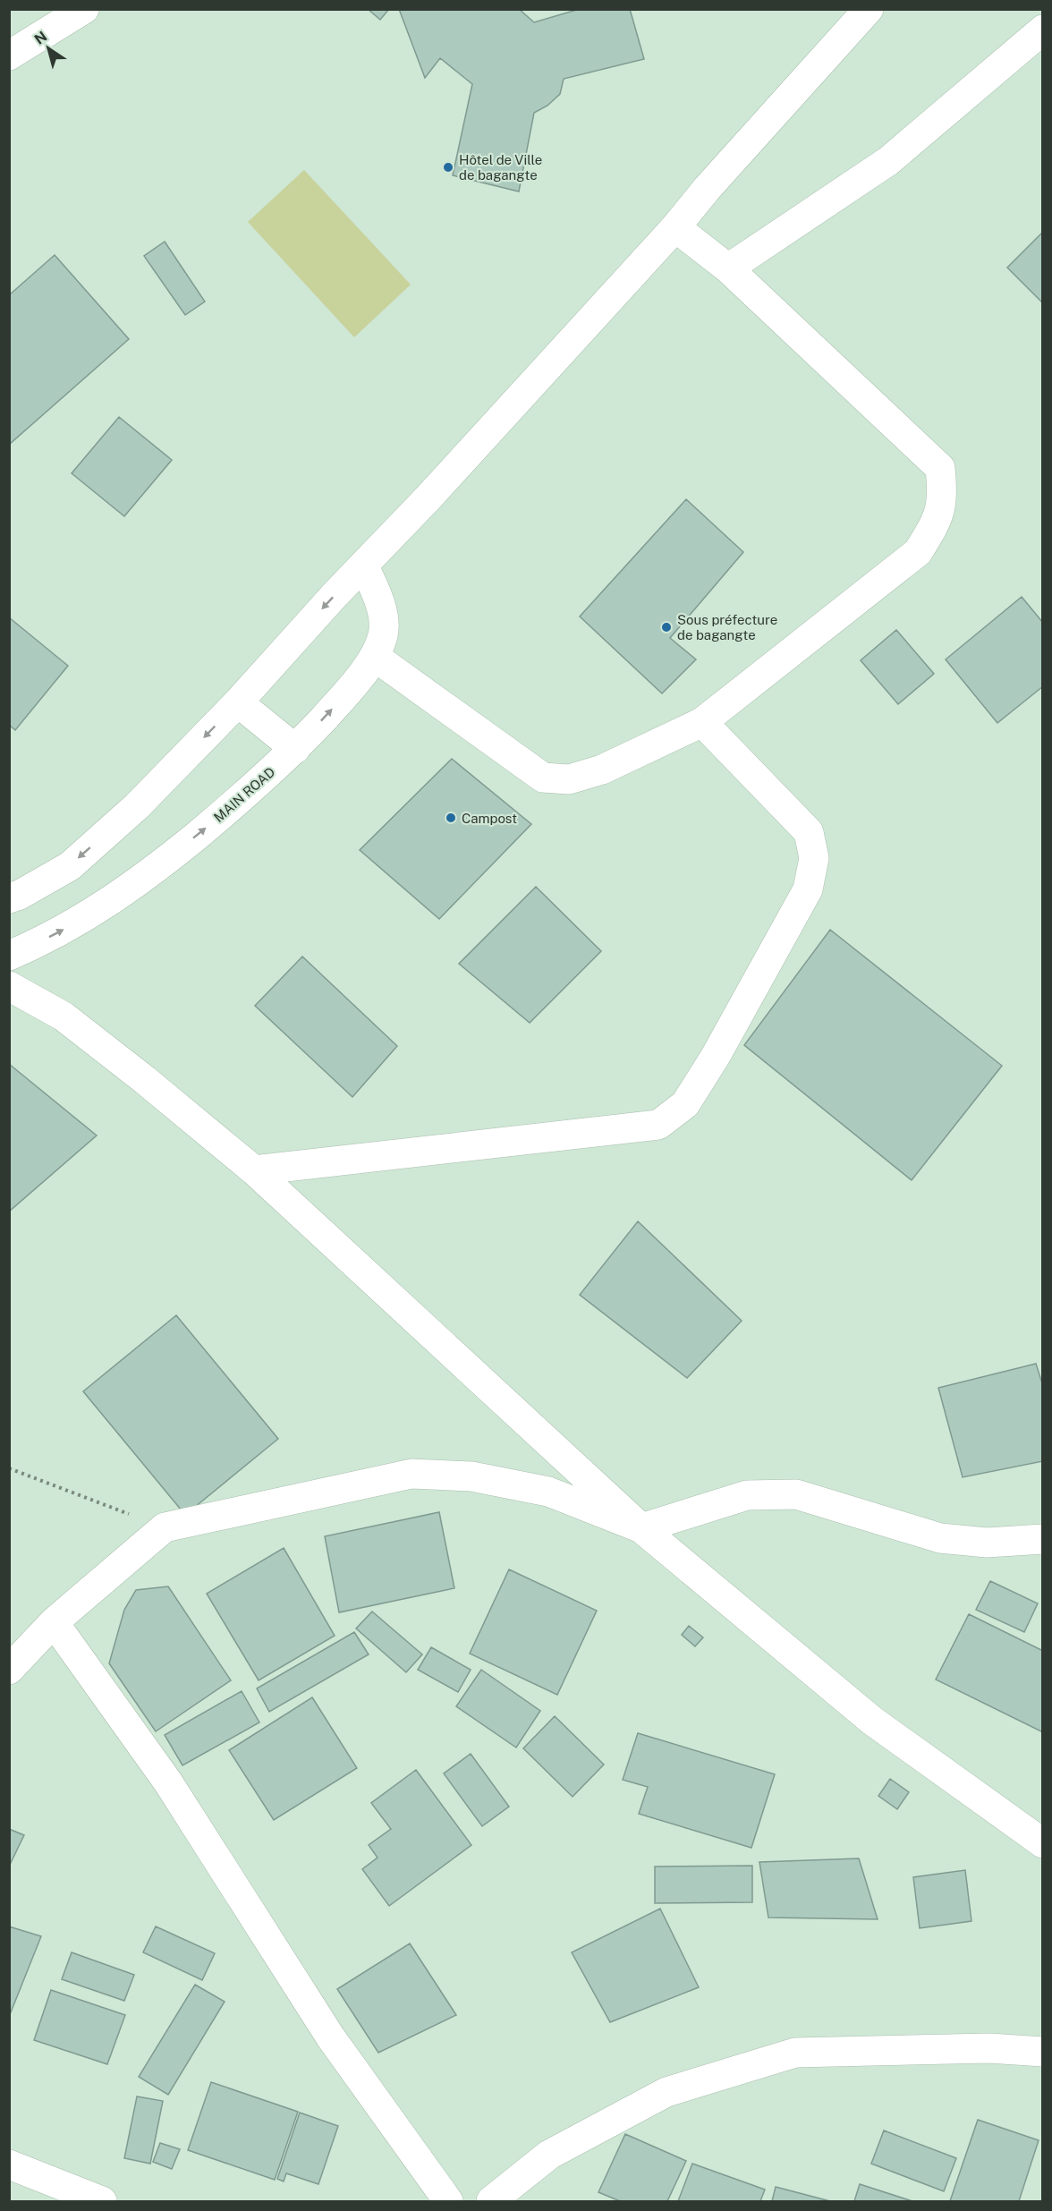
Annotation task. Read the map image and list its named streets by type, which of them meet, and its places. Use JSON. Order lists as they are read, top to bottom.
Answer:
{
  "streets": {
    "street": ["MAIN ROAD"]
  },
  "places": ["Hôtel de Ville de bagangte", "Sous préfecture de bagangte", "Campost"],
  "north": "top left"
}
